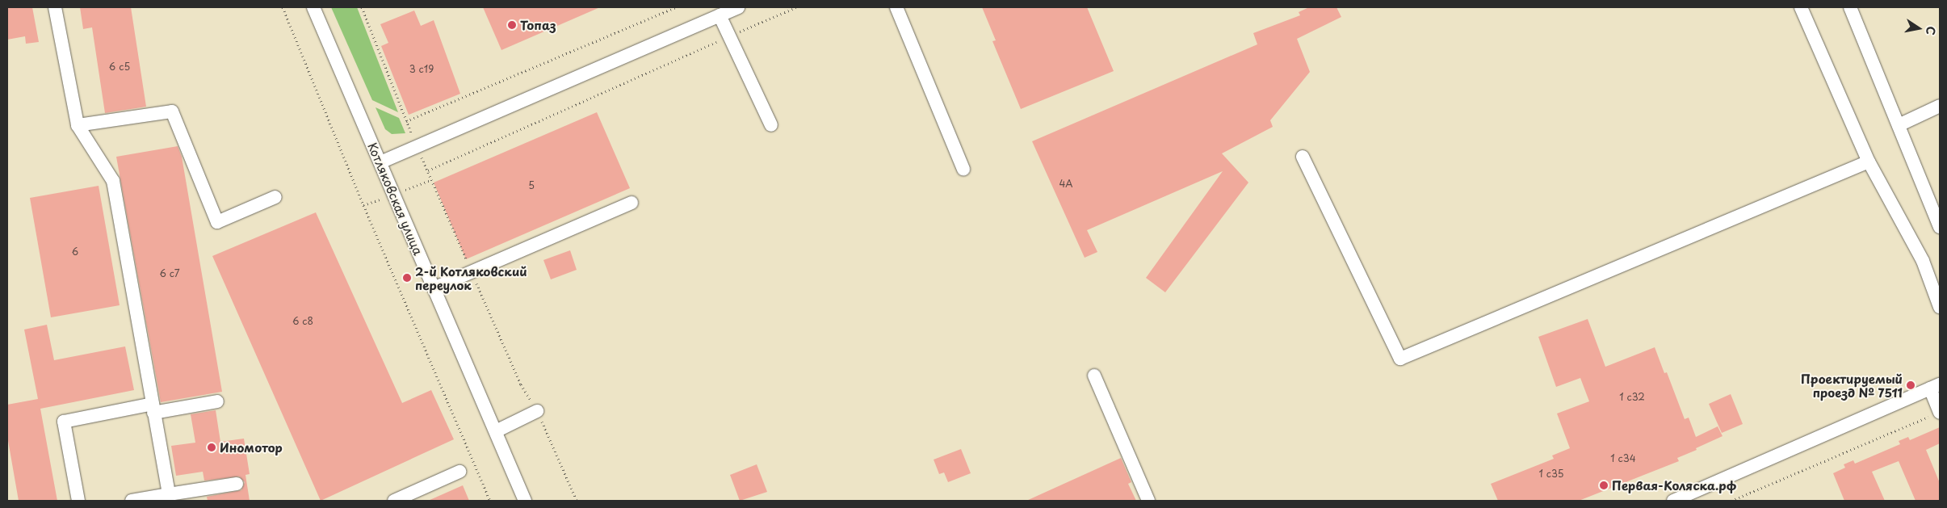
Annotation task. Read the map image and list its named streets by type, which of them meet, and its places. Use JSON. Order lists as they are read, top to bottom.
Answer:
{
  "streets": {
    "street": ["Котляковская улица"]
  },
  "places": [
    "Топаз",
    "2-й Котляковский переулок",
    "Проектируемый проезд № 7511",
    "Иномотор",
    "Первая-Коляска.рф"
  ],
  "house_numbers": [
    "6 с5",
    "3 с19",
    "4А",
    "5",
    "6",
    "6 с7",
    "6 с8",
    "1 с32",
    "1 с34",
    "1 с35"
  ],
  "north": "right"
}
